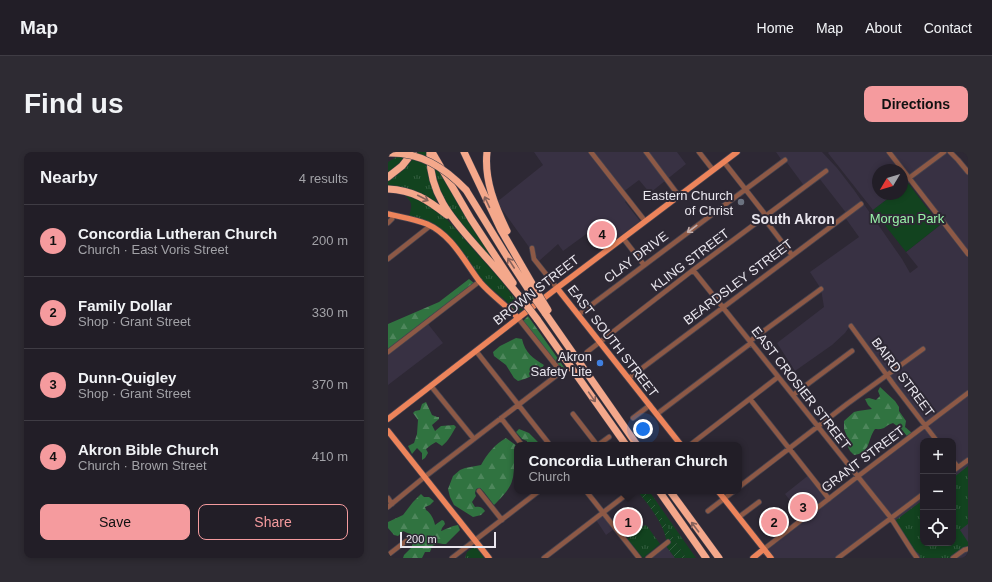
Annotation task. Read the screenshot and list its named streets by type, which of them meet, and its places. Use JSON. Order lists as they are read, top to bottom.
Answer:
{
  "streets": {
    "main road": ["BROWN STREET", "EAST SOUTH STREET", "GRANT STREET"],
    "street": [
      "CLAY DRIVE",
      "KLING STREET",
      "BEARDSLEY STREET",
      "BAIRD STREET",
      "EAST CROSIER STREET"
    ]
  },
  "crossings": [
    ["CLAY DRIVE", "EAST SOUTH STREET"],
    ["KLING STREET", "EAST SOUTH STREET"],
    ["KLING STREET", "EAST CROSIER STREET"],
    ["BEARDSLEY STREET", "EAST SOUTH STREET"],
    ["BEARDSLEY STREET", "EAST CROSIER STREET"],
    ["BROWN STREET", "EAST SOUTH STREET"],
    ["BAIRD STREET", "GRANT STREET"],
    ["EAST CROSIER STREET", "GRANT STREET"]
  ],
  "one_way": ["CLAY DRIVE"],
  "districts": ["South Akron"],
  "parks": ["Morgan Park"],
  "places": ["Eastern Church of Christ", "Akron Safety Lite"],
  "scale_bar": "200 m",
  "north": "bottom left",
  "page": {
    "header": "Map",
    "nav": [
      "Home",
      "Map",
      "About",
      "Contact"
    ],
    "buttons": [
      "Directions",
      ["Save", "Share"]
    ],
    "title": "Find us",
    "heading": ["Nearby", "4 results"],
    "list": [
      {
        "mark": "1",
        "name": "Concordia Lutheran Church",
        "note": "Church · East Voris Street",
        "value": "200 m"
      },
      {
        "mark": "2",
        "name": "Family Dollar",
        "note": "Shop · Grant Street",
        "value": "330 m"
      },
      {
        "mark": "3",
        "name": "Dunn-Quigley",
        "note": "Shop · Grant Street",
        "value": "370 m"
      },
      {
        "mark": "4",
        "name": "Akron Bible Church",
        "note": "Church · Brown Street",
        "value": "410 m"
      }
    ],
    "pins": [
      "4",
      "3",
      "1",
      "2"
    ],
    "map_buttons": ["+", "−"],
    "popup": ["Concordia Lutheran Church", "Church"],
    "scale": "200 m"
  }
}
